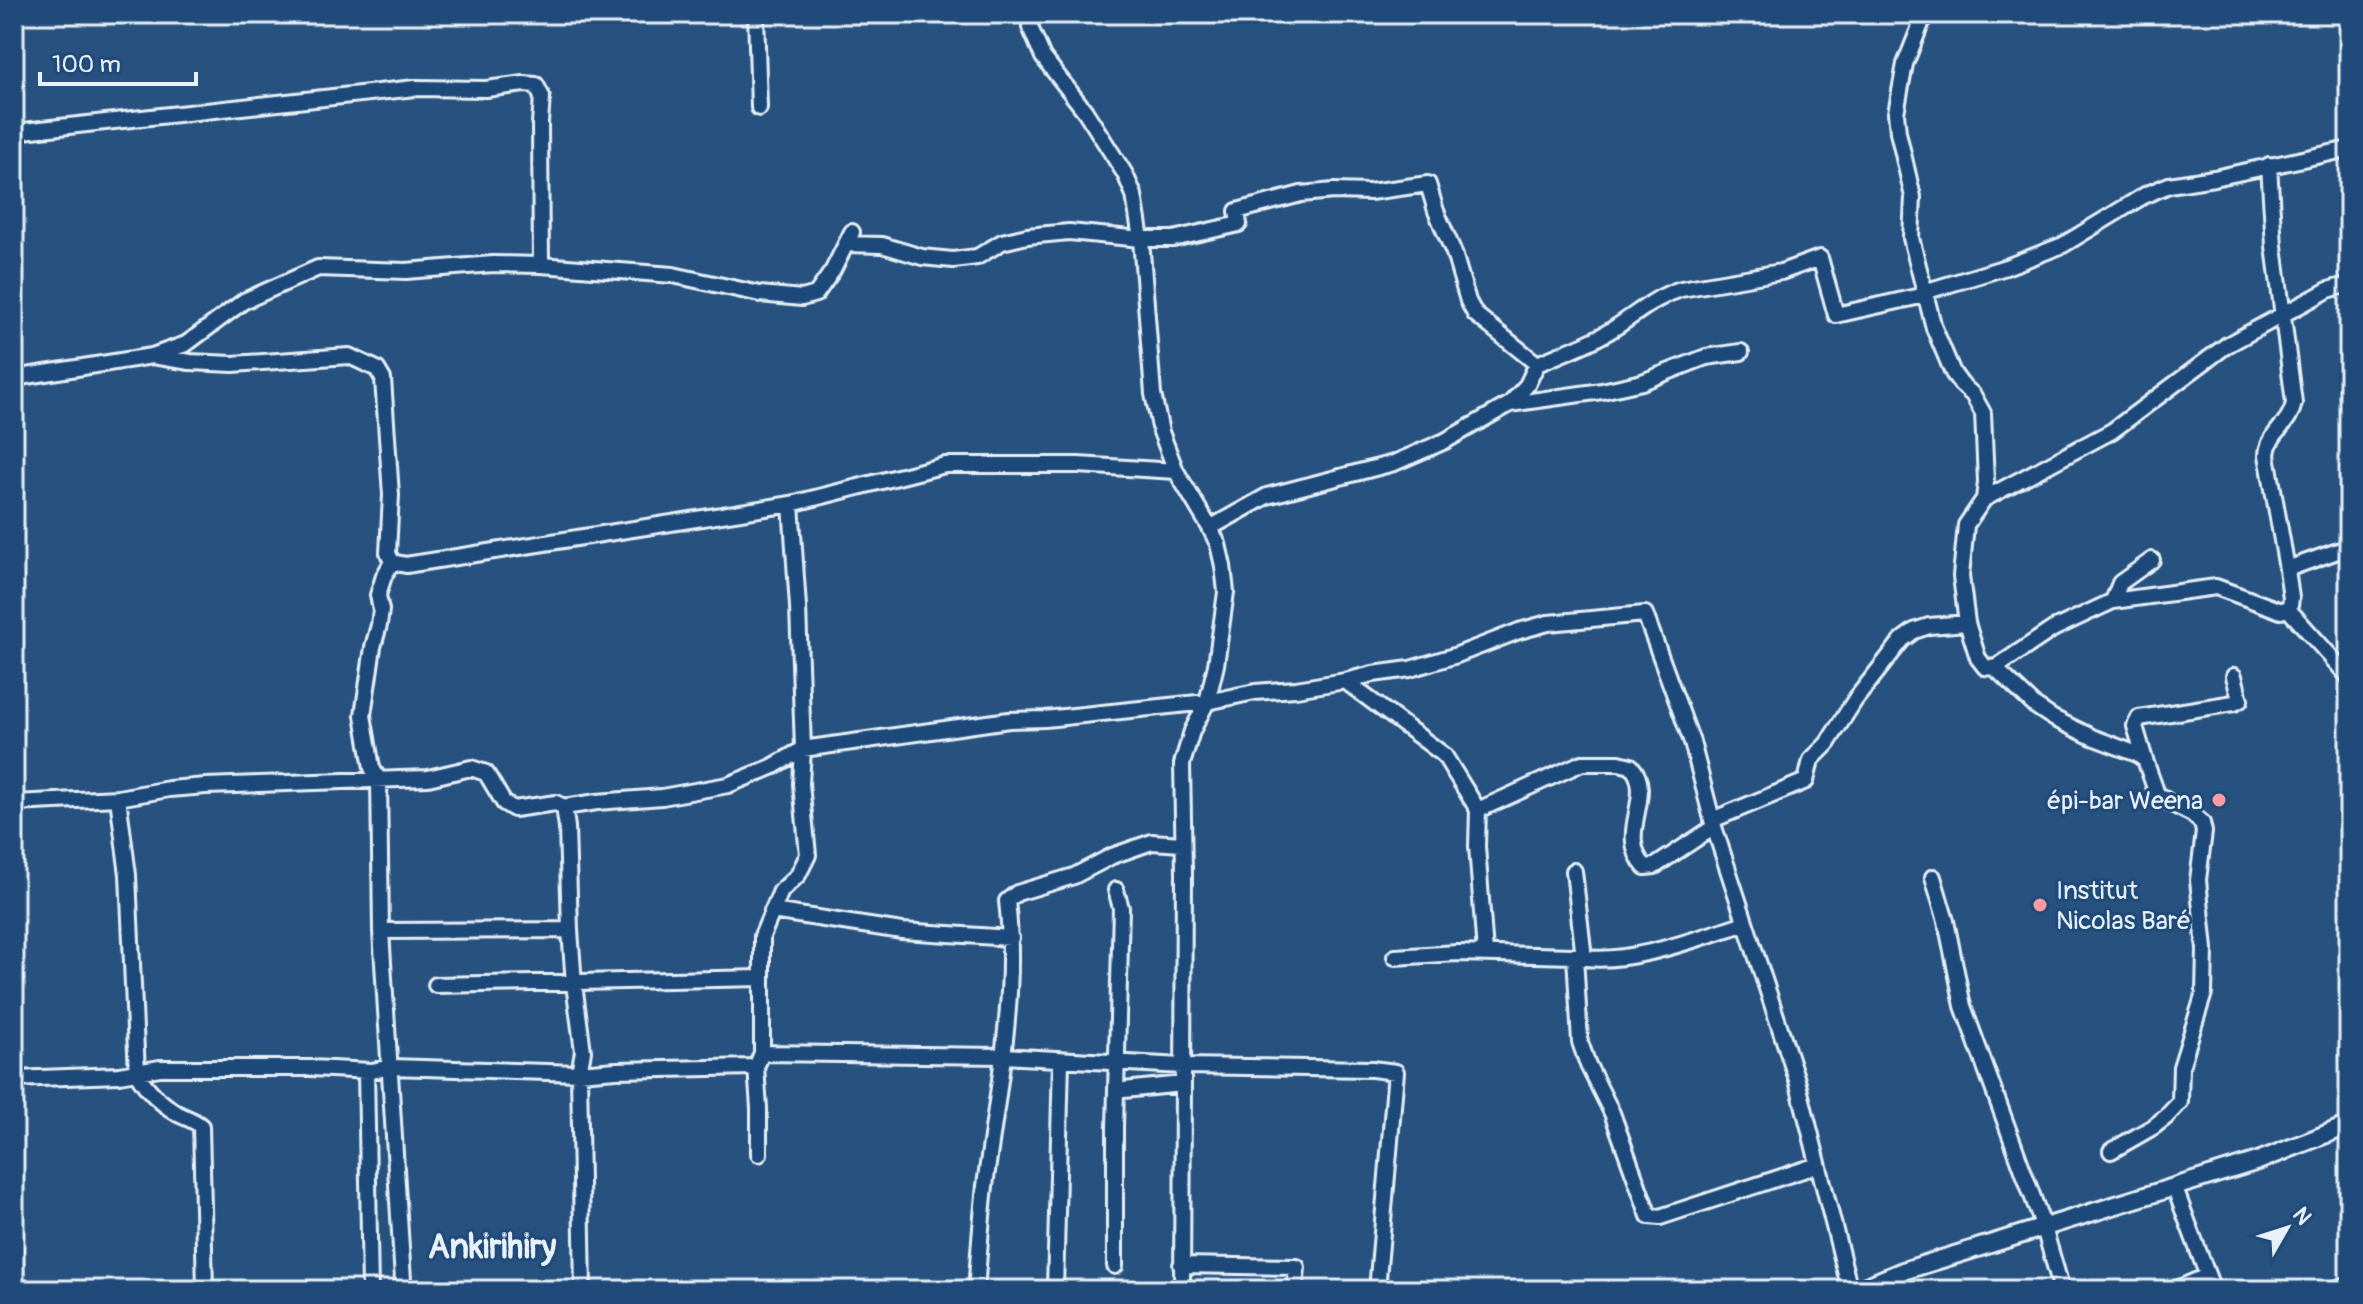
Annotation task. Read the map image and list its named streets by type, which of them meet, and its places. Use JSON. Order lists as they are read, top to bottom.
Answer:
{
  "districts": ["Ankirihiry"],
  "places": ["épi-bar Weena", "Institut Nicolas Baré"],
  "scale_bar": "100 m",
  "north": "top right"
}
